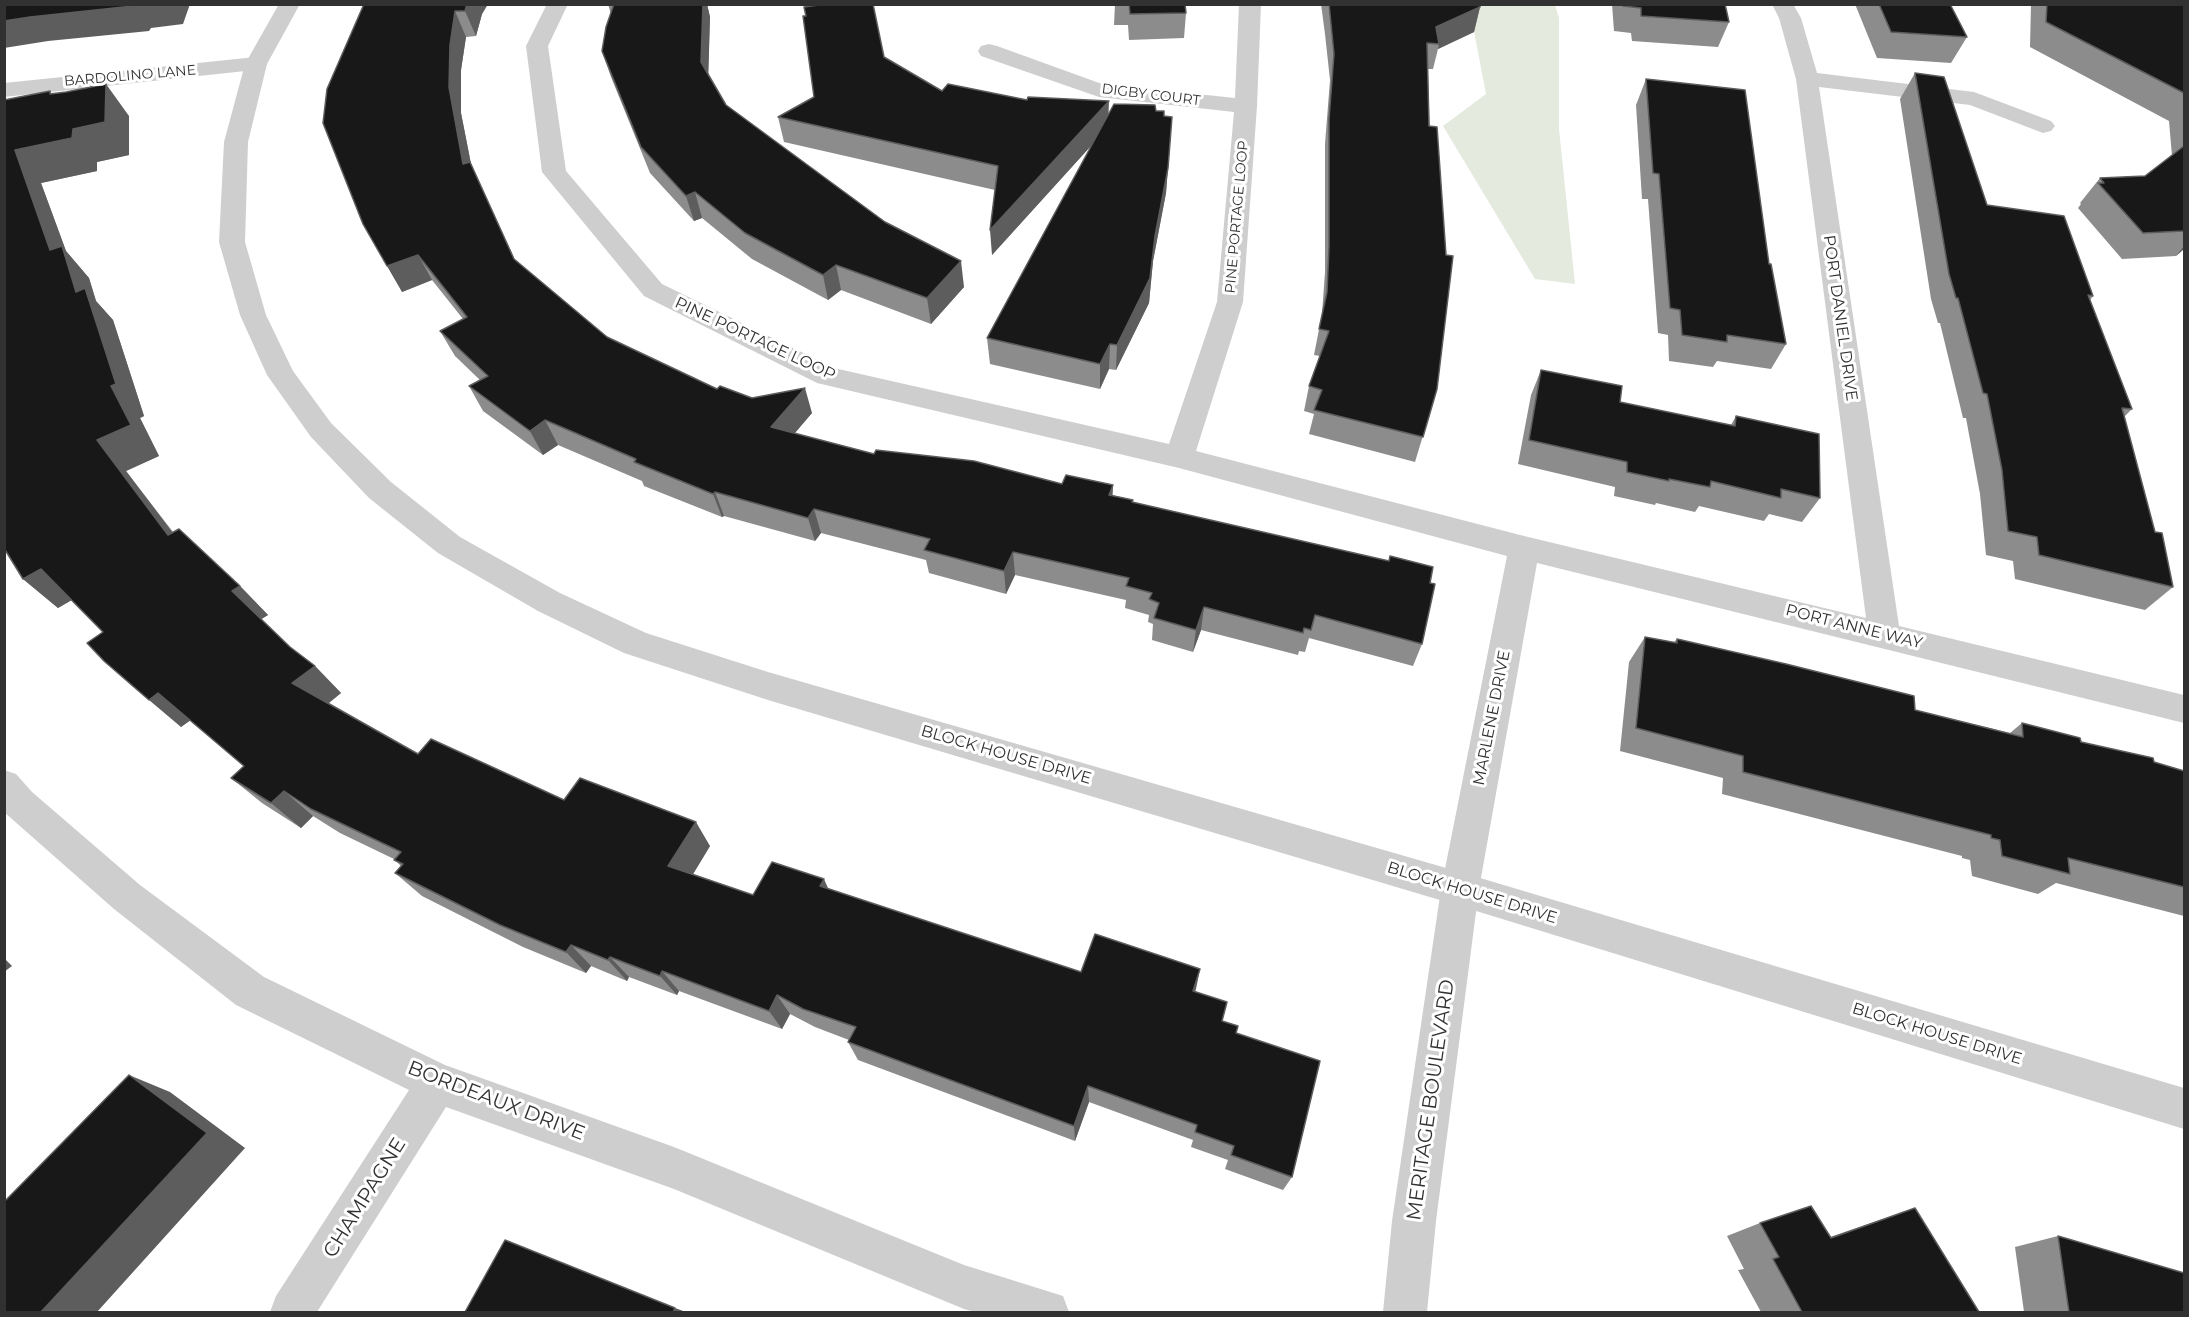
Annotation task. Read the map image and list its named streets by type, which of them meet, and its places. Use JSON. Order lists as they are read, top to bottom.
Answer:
{
  "streets": {
    "street": [
      "BARDOLINO LANE",
      "DIGBY COURT",
      "PINE PORTAGE LOOP",
      "PORT DANIEL DRIVE",
      "PORT ANNE WAY",
      "MARLENE DRIVE",
      "BLOCK HOUSE DRIVE",
      "MERITAGE BOULEVARD",
      "BORDEAUX DRIVE",
      "CHAMPAGNE"
    ]
  },
  "crossings": [
    ["BARDOLINO LANE", "BLOCK HOUSE DRIVE"],
    ["DIGBY COURT", "PINE PORTAGE LOOP"],
    ["PINE PORTAGE LOOP", "PORT ANNE WAY"],
    ["PINE PORTAGE LOOP", "MARLENE DRIVE"],
    ["PORT DANIEL DRIVE", "PORT ANNE WAY"],
    ["PORT ANNE WAY", "MARLENE DRIVE"],
    ["MARLENE DRIVE", "BLOCK HOUSE DRIVE"],
    ["MARLENE DRIVE", "MERITAGE BOULEVARD"],
    ["BLOCK HOUSE DRIVE", "MERITAGE BOULEVARD"],
    ["BORDEAUX DRIVE", "CHAMPAGNE"]
  ]
}
